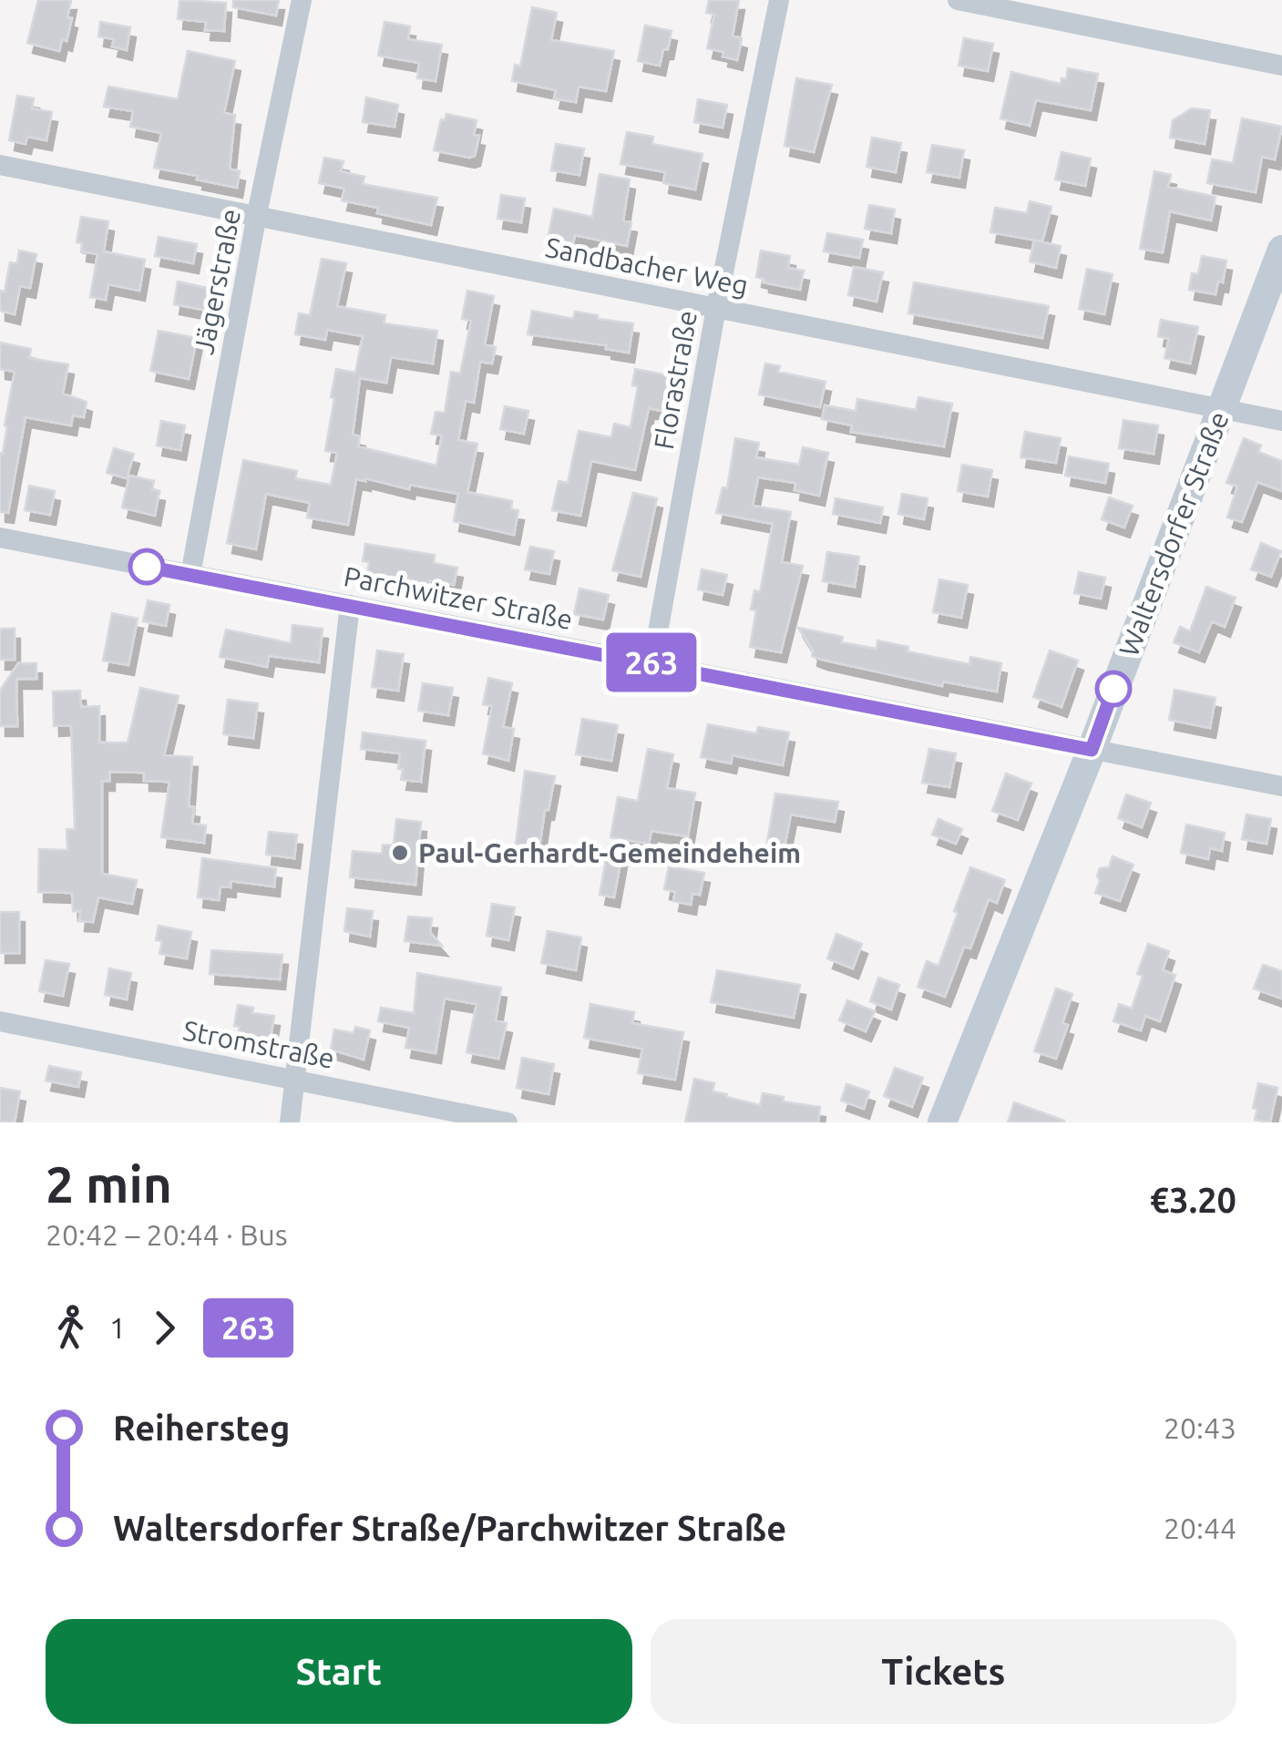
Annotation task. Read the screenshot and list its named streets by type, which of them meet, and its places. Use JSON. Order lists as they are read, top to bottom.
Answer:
{
  "streets": {
    "street": [
      "Sandbacher Weg",
      "Jägerstraße",
      "Florastraße",
      "Waltersdorfer Straße",
      "Parchwitzer Straße",
      "Stromstraße"
    ]
  },
  "crossings": [
    ["Sandbacher Weg", "Jägerstraße"],
    ["Sandbacher Weg", "Florastraße"],
    ["Sandbacher Weg", "Waltersdorfer Straße"],
    ["Jägerstraße", "Parchwitzer Straße"],
    ["Florastraße", "Parchwitzer Straße"],
    ["Waltersdorfer Straße", "Parchwitzer Straße"]
  ],
  "places": ["Paul-Gerhardt-Gemeindeheim"],
  "lines": ["bus line 263"],
  "page": {
    "on_map": "263",
    "heading": ["2 min", "20:42 – 20:44 · Bus", "€3.20"],
    "legs": ["1", "263"],
    "list": [
      {
        "name": "Reihersteg",
        "value": "20:43"
      },
      {
        "name": "Waltersdorfer Straße/Parchwitzer Straße",
        "value": "20:44"
      }
    ],
    "buttons": ["Start", "Tickets"]
  }
}
